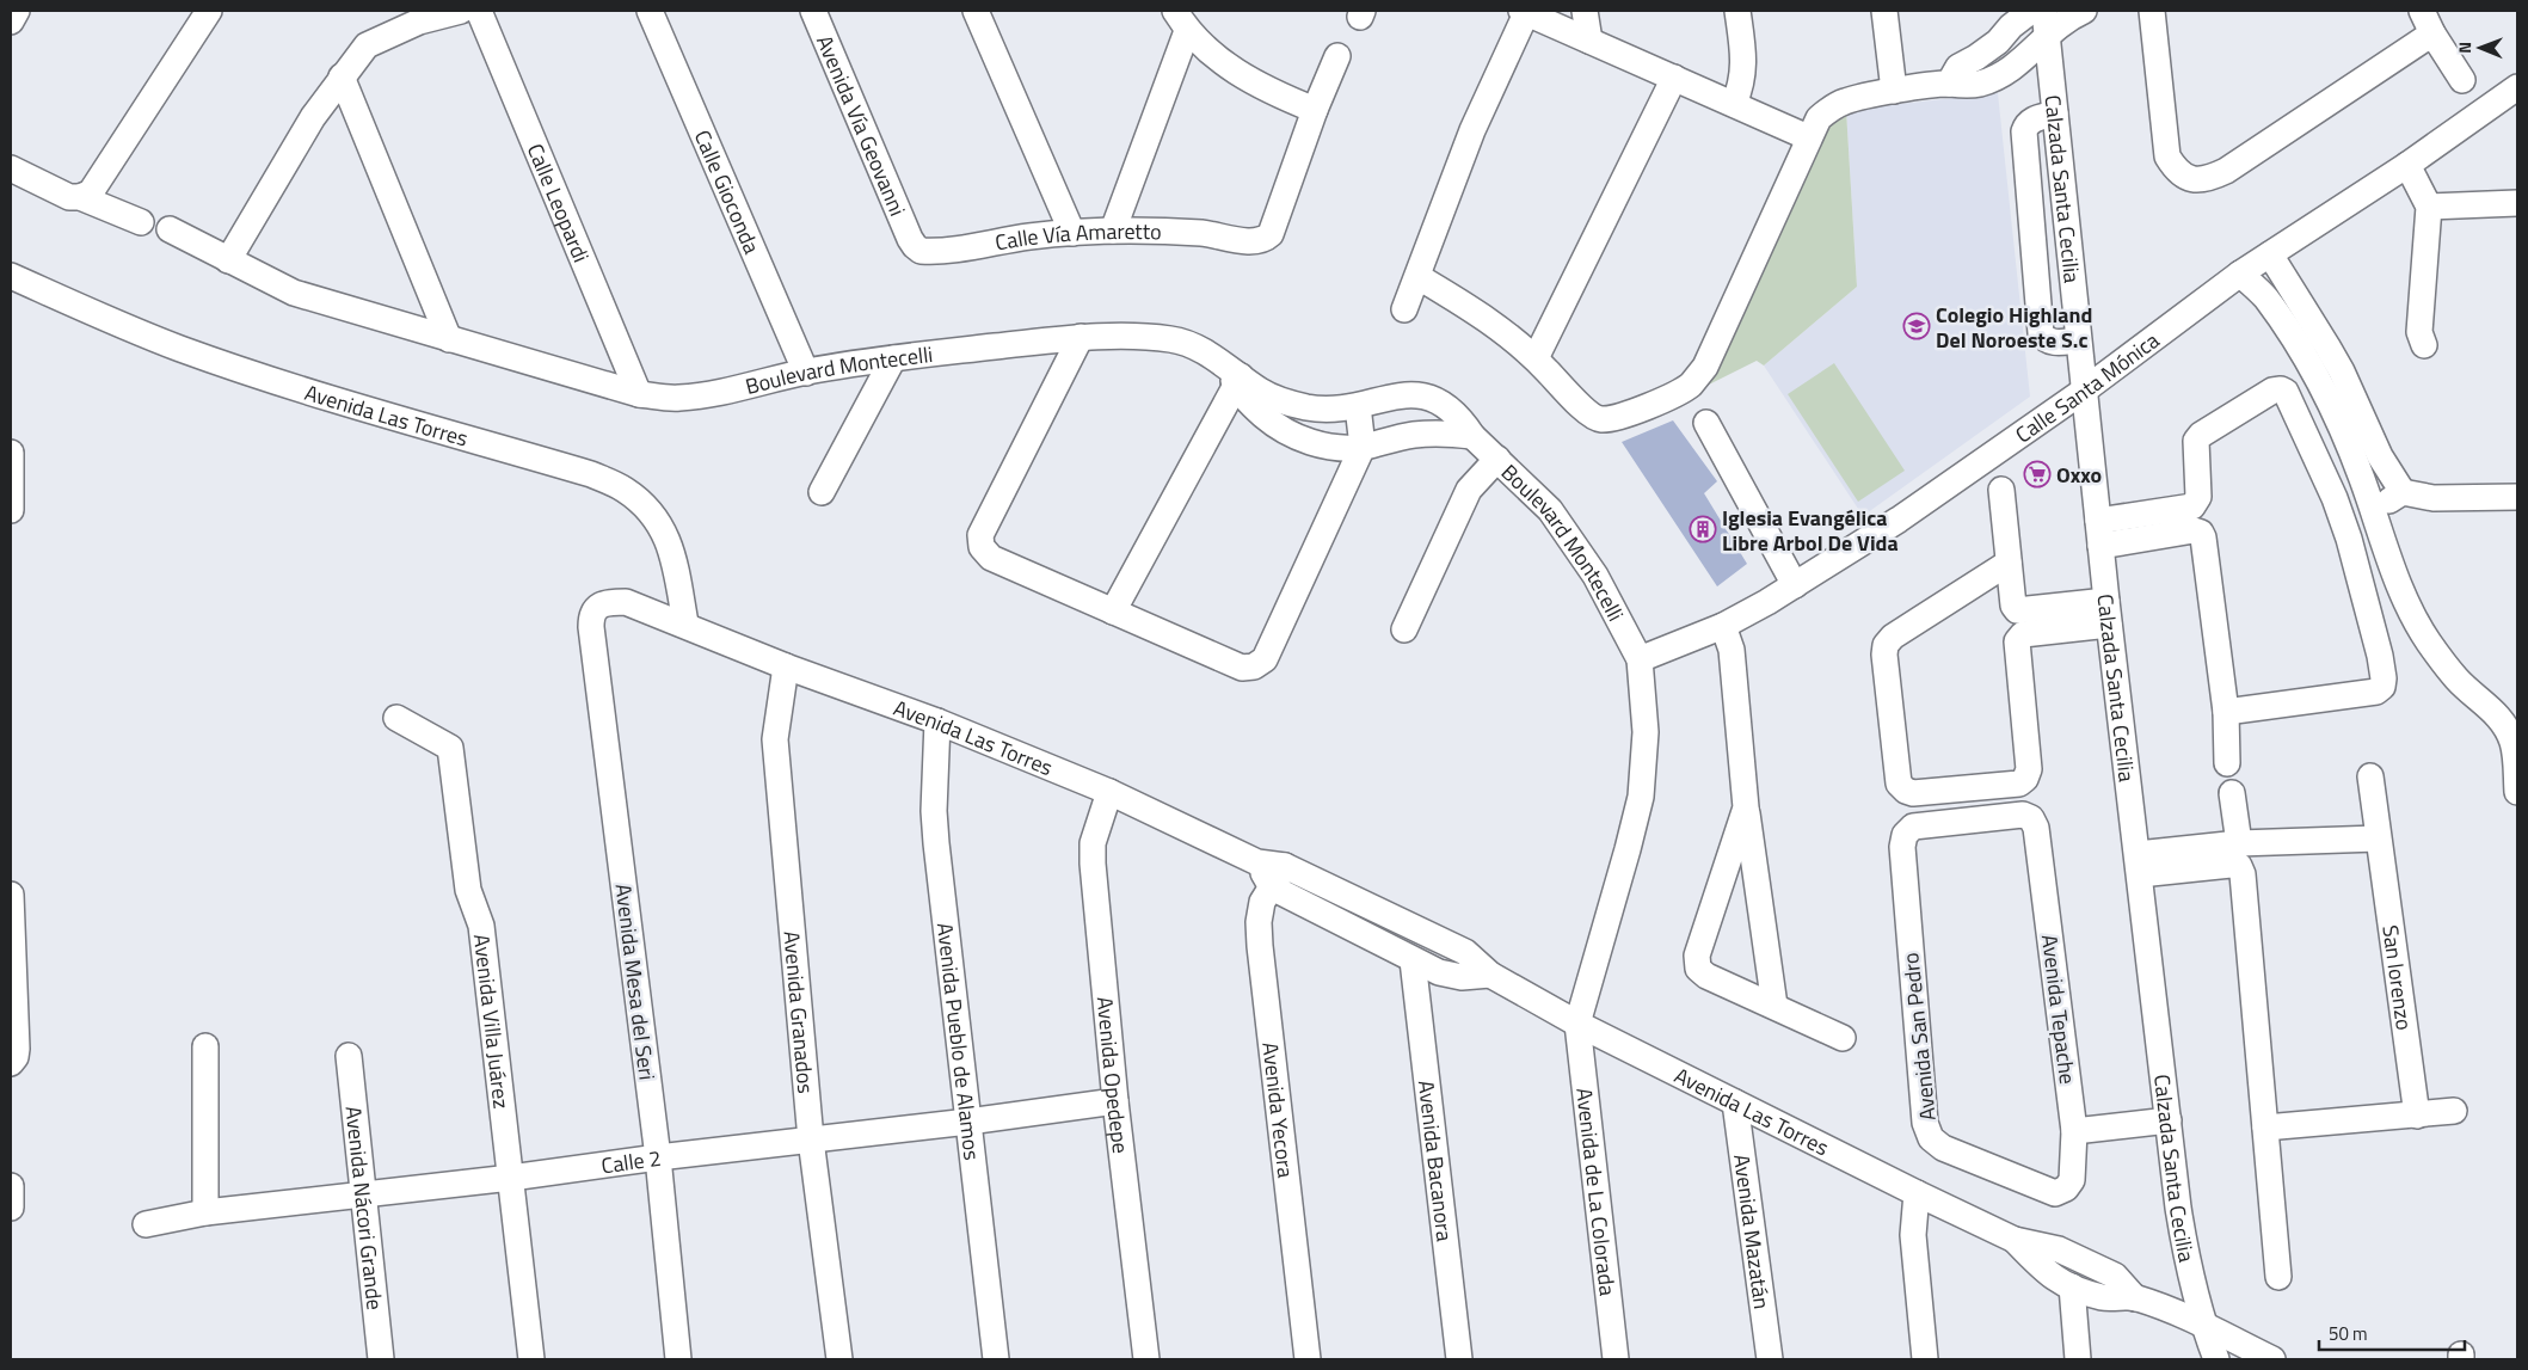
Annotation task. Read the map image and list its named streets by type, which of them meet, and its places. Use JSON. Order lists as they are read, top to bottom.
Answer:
{
  "streets": {
    "street": [
      "Avenida Vía Geovanni",
      "Calzada Santa Cecilia",
      "Calle Gioconda",
      "Calle Leopardi",
      "Calle Vía Amaretto",
      "Boulevard Montecelli",
      "Calle Santa Mónica",
      "Avenida Las Torres",
      "San lorenzo",
      "Avenida Mesa del Seri",
      "Avenida Tepache",
      "Avenida Granados",
      "Avenida Villa Juárez",
      "Avenida San Pedro",
      "Avenida Pueblo de Alamos",
      "Avenida Opedepe",
      "Avenida Yecora",
      "Avenida Bacanora",
      "Calle 2",
      "Avenida de La Colorada",
      "Avenida Nácori Grande",
      "Avenida Mazatán"
    ]
  },
  "crossings": [
    ["Avenida Vía Geovanni", "Calle Vía Amaretto"],
    ["Calzada Santa Cecilia", "Calle Santa Mónica"],
    ["Calzada Santa Cecilia", "Avenida Las Torres"],
    ["Calle Gioconda", "Boulevard Montecelli"],
    ["Calle Leopardi", "Boulevard Montecelli"],
    ["Boulevard Montecelli", "Calle Santa Mónica"],
    ["Avenida Las Torres", "Avenida Mesa del Seri"],
    ["Avenida Las Torres", "Avenida Granados"],
    ["Avenida Las Torres", "Avenida Pueblo de Alamos"],
    ["Avenida Las Torres", "Avenida Opedepe"],
    ["Avenida Las Torres", "Avenida Yecora"],
    ["Avenida Las Torres", "Avenida de La Colorada"],
    ["Avenida Las Torres", "Avenida Mazatán"],
    ["Avenida Mesa del Seri", "Calle 2"],
    ["Avenida Tepache", "Avenida San Pedro"],
    ["Avenida Granados", "Calle 2"],
    ["Avenida Villa Juárez", "Calle 2"],
    ["Avenida Pueblo de Alamos", "Calle 2"],
    ["Avenida Opedepe", "Calle 2"],
    ["Calle 2", "Avenida Nácori Grande"]
  ],
  "places": {
    "school or university": ["Colegio Highland Del Noroeste S.c"],
    "supermarket": ["Oxxo"],
    "building": ["Iglesia Evangélica Libre Arbol De Vida"]
  },
  "scale_bar": "50 m",
  "north": "left"
}
